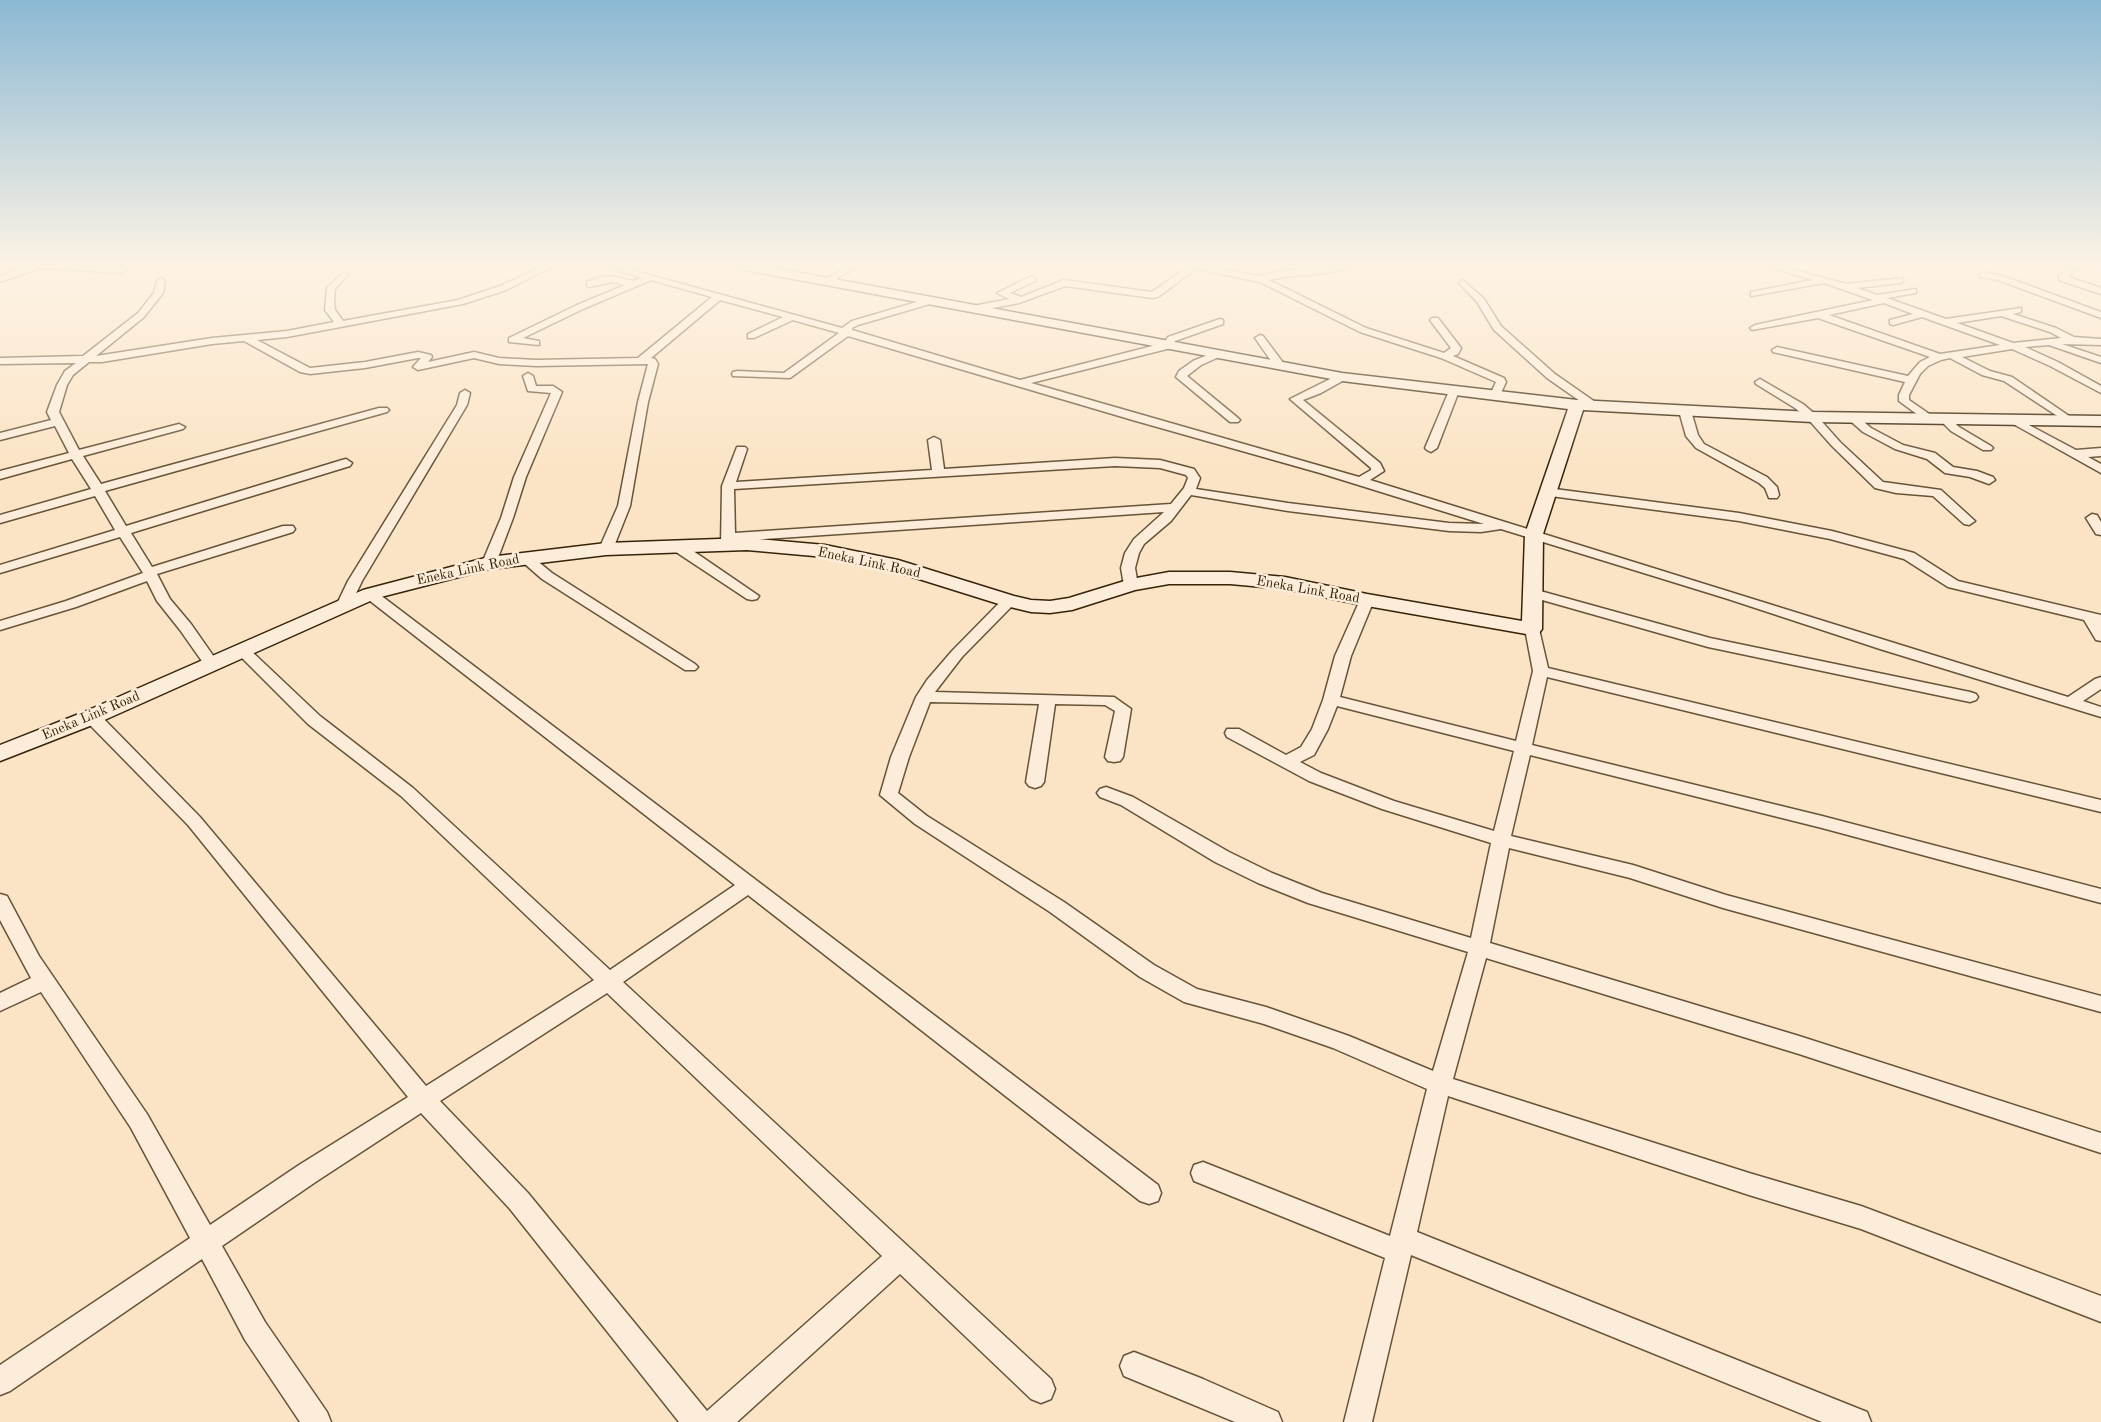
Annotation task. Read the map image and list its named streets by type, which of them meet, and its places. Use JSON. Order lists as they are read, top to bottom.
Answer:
{
  "streets": {
    "street": ["Eneka Link Road"]
  }
}
